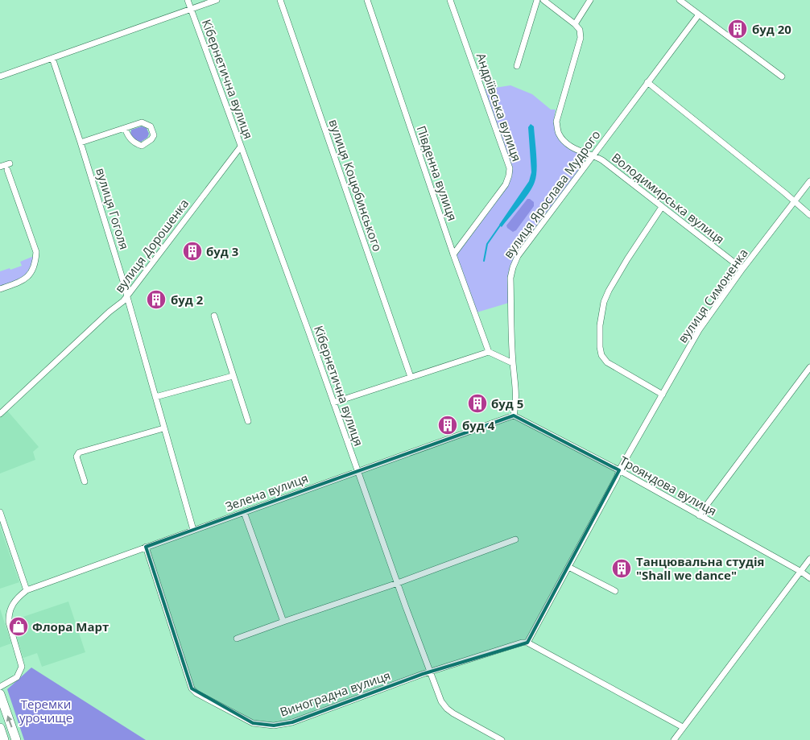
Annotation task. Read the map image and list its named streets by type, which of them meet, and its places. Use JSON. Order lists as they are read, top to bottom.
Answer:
{
  "streets": {
    "street": [
      "Кібернетична вулиця",
      "Андріївська вулиця",
      "Південна вулиця",
      "вулиця Коцюбинського",
      "вулиця Ярослава Мудрого",
      "Володимирська вулиця",
      "вулиця Гоголя",
      "вулиця Дорошенка",
      "вулиця Симоненка",
      "Трояндова вулиця",
      "Зелена вулиця",
      "Виноградна вулиця"
    ]
  },
  "crossings": [
    ["Кібернетична вулиця", "вулиця Дорошенка"],
    ["Кібернетична вулиця", "Зелена вулиця"],
    ["Кібернетична вулиця", "Виноградна вулиця"],
    ["Андріївська вулиця", "Південна вулиця"],
    ["вулиця Ярослава Мудрого", "Володимирська вулиця"],
    ["вулиця Ярослава Мудрого", "Трояндова вулиця"],
    ["вулиця Ярослава Мудрого", "Зелена вулиця"],
    ["Володимирська вулиця", "вулиця Симоненка"],
    ["вулиця Гоголя", "вулиця Дорошенка"],
    ["вулиця Гоголя", "Зелена вулиця"],
    ["вулиця Симоненка", "Трояндова вулиця"],
    ["Трояндова вулиця", "Зелена вулиця"],
    ["Зелена вулиця", "Виноградна вулиця"]
  ],
  "parks": ["Теремки урочище"],
  "places": {
    "building": [
      "буд 20",
      "буд 3",
      "буд 2",
      "буд 5",
      "буд 4",
      "Танцювальна студія \"Shall we dance\""
    ],
    "shop": ["Флора Март"]
  }
}
